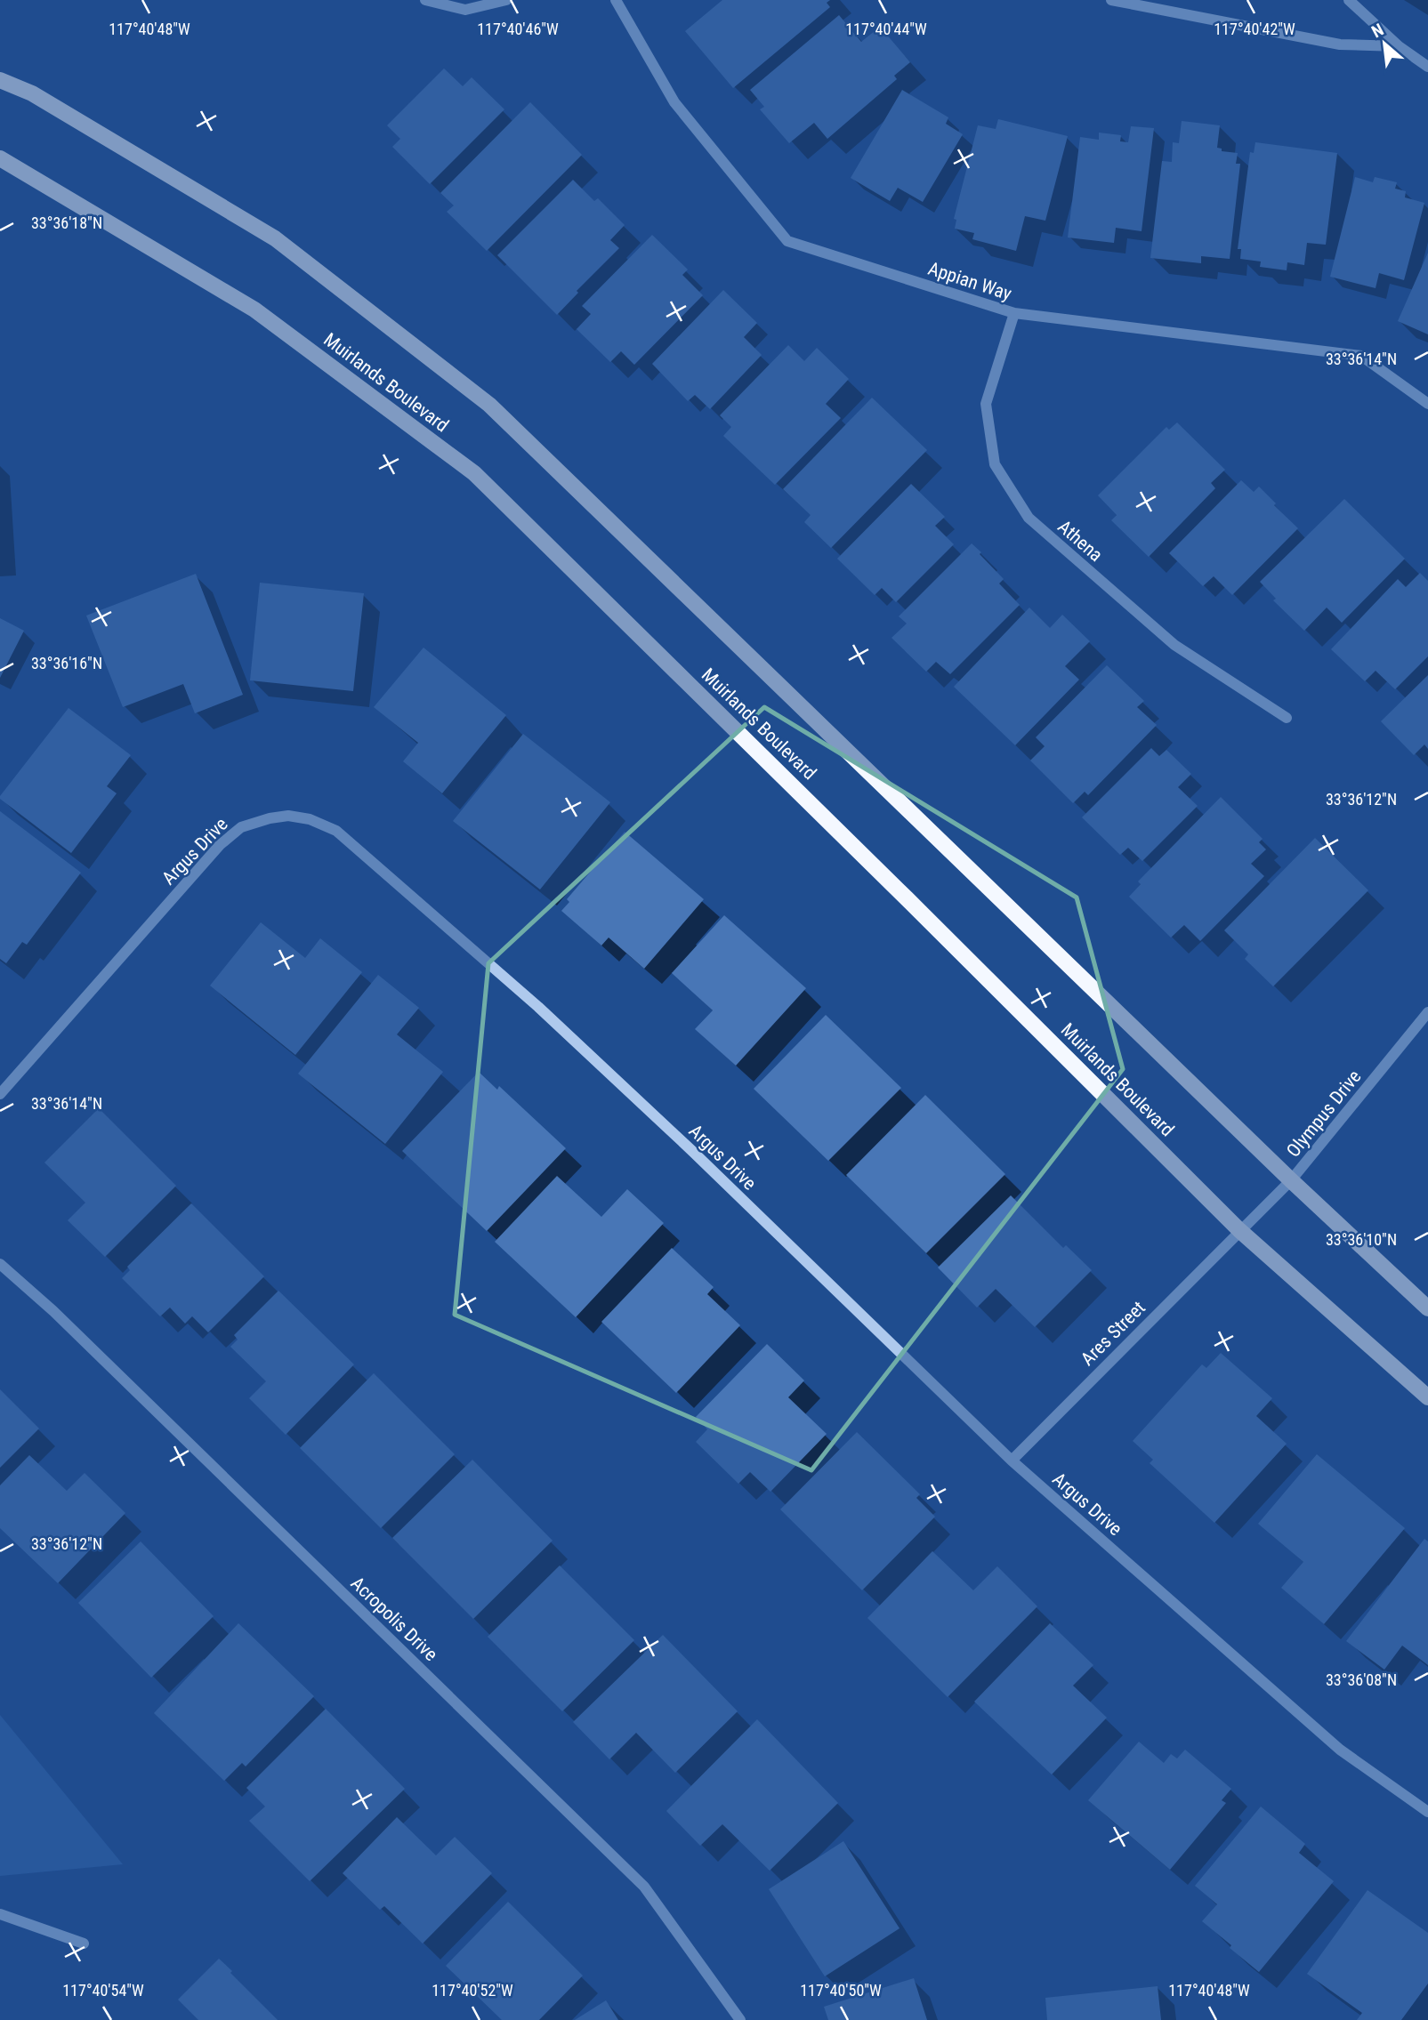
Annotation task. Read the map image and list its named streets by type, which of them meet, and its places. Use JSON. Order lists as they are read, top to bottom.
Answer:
{
  "streets": {
    "main road": ["Muirlands Boulevard"],
    "street": [
      "Appian Way",
      "Athena",
      "Argus Drive",
      "Olympus Drive",
      "Ares Street",
      "Acropolis Drive"
    ]
  },
  "crossings": [
    ["Appian Way", "Athena"],
    ["Muirlands Boulevard", "Olympus Drive"],
    ["Muirlands Boulevard", "Ares Street"],
    ["Argus Drive", "Ares Street"],
    ["Olympus Drive", "Ares Street"]
  ],
  "north": "top left",
  "coordinates": [
    "117°40'48\"W",
    "117°40'46\"W",
    "117°40'44\"W",
    "117°40'42\"W",
    "33°36'18\"N",
    "33°36'14\"N",
    "33°36'16\"N",
    "33°36'12\"N",
    "33°36'10\"N",
    "33°36'08\"N",
    "117°40'54\"W",
    "117°40'52\"W",
    "117°40'50\"W"
  ]
}
